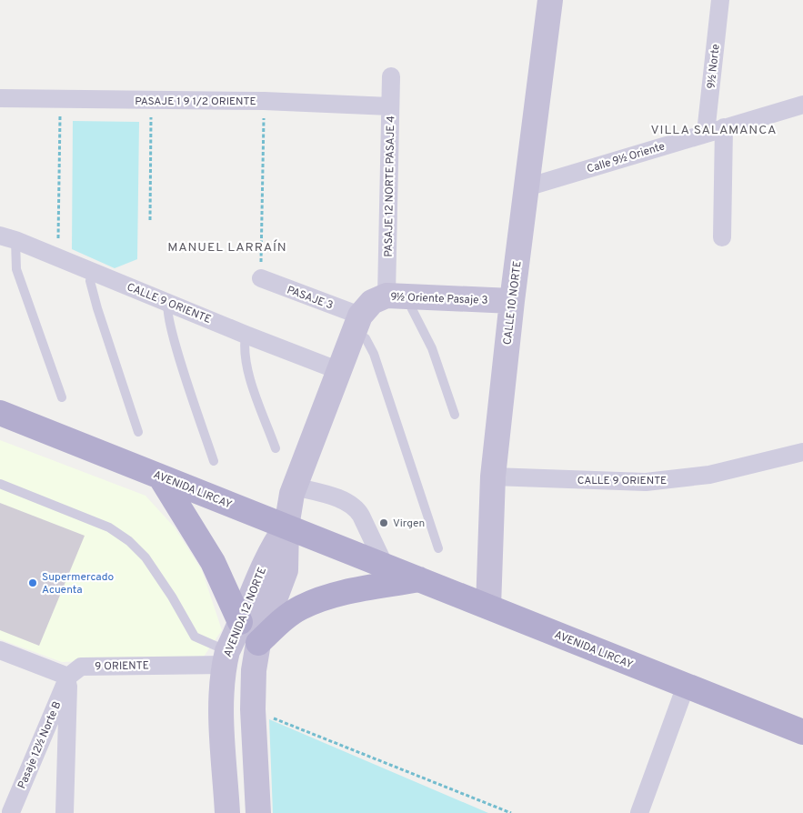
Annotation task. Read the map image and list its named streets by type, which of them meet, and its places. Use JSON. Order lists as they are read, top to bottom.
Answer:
{
  "streets": {
    "main road": [
      "9½ Oriente Pasaje 3",
      "CALLE 10 NORTE",
      "AVENIDA LIRCAY",
      "AVENIDA 12 NORTE"
    ],
    "street": [
      "9½ Norte",
      "PASAJE 1 9 1/2 ORIENTE",
      "Calle 9½ Oriente",
      "PASAJE 12 NORTE PASAJE 4",
      "PASAJE 3",
      "CALLE 9 ORIENTE",
      "9 ORIENTE",
      "Pasaje 12½ Norte B"
    ]
  },
  "crossings": [
    ["9½ Norte", "Calle 9½ Oriente"],
    ["PASAJE 1 9 1/2 ORIENTE", "PASAJE 12 NORTE PASAJE 4"],
    ["Calle 9½ Oriente", "CALLE 10 NORTE"],
    ["PASAJE 12 NORTE PASAJE 4", "PASAJE 3"],
    ["PASAJE 12 NORTE PASAJE 4", "9½ Oriente Pasaje 3"],
    ["PASAJE 12 NORTE PASAJE 4", "AVENIDA 12 NORTE"],
    ["PASAJE 3", "9½ Oriente Pasaje 3"],
    ["PASAJE 3", "AVENIDA 12 NORTE"],
    ["9½ Oriente Pasaje 3", "CALLE 10 NORTE"],
    ["9½ Oriente Pasaje 3", "AVENIDA 12 NORTE"],
    ["CALLE 9 ORIENTE", "CALLE 10 NORTE"],
    ["CALLE 9 ORIENTE", "AVENIDA 12 NORTE"],
    ["CALLE 10 NORTE", "AVENIDA LIRCAY"],
    ["AVENIDA LIRCAY", "AVENIDA 12 NORTE"],
    ["AVENIDA 12 NORTE", "9 ORIENTE"],
    ["9 ORIENTE", "Pasaje 12½ Norte B"]
  ],
  "districts": ["VILLA SALAMANCA", "MANUEL LARRAÍN"],
  "places": ["Virgen", "Supermercado Acuenta"]
}
